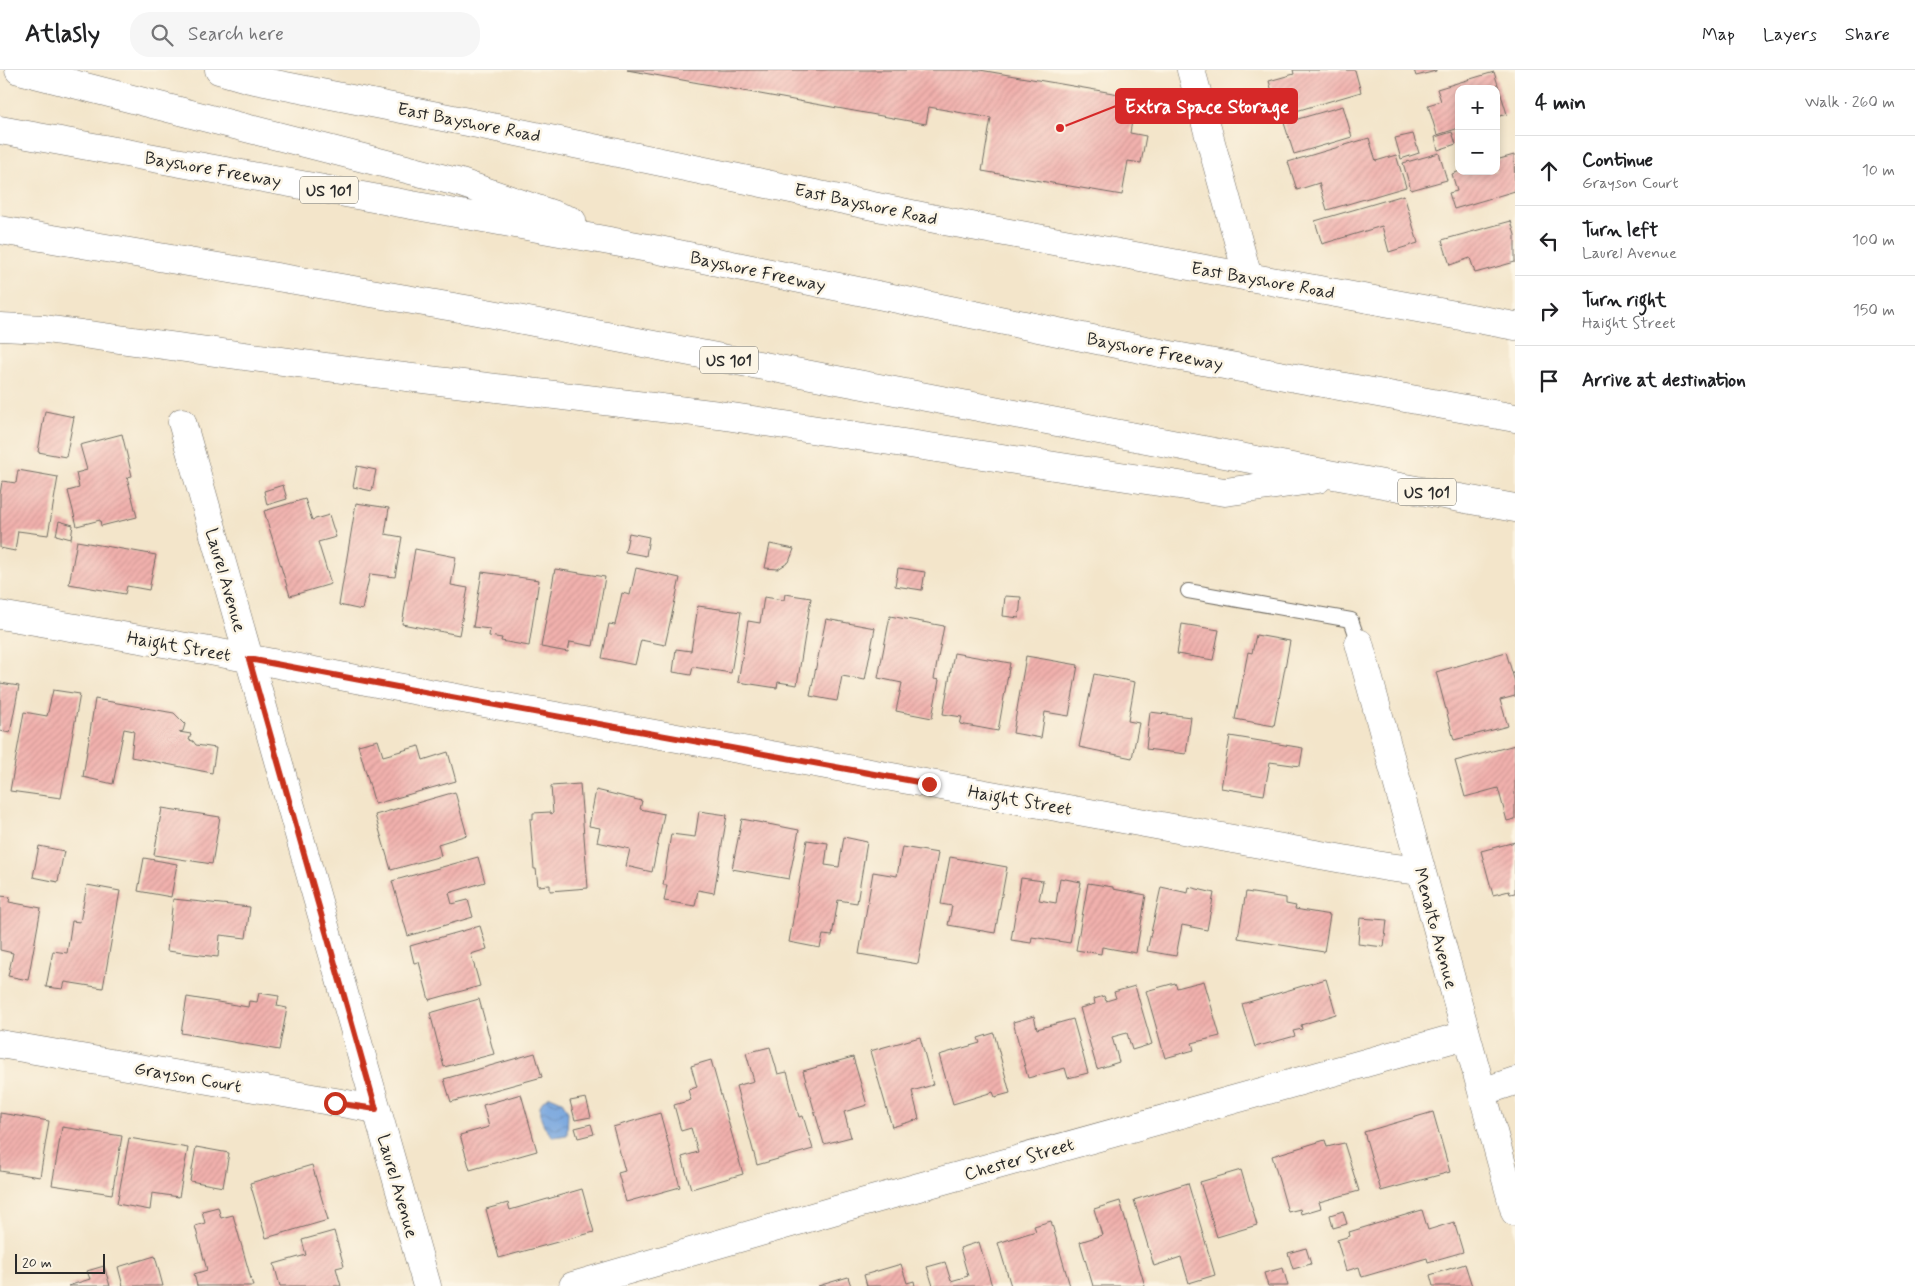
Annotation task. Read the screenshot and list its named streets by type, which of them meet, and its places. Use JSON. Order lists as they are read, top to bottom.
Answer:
{
  "streets": {
    "main road": [
      "East Bayshore Road",
      "Bayshore Freeway",
      "US 101",
      "Laurel Avenue",
      "Haight Street",
      "Menalto Avenue",
      "Grayson Court",
      "Chester Street"
    ]
  },
  "crossings": [
    ["Laurel Avenue", "Haight Street"],
    ["Laurel Avenue", "Grayson Court"],
    ["Haight Street", "Menalto Avenue"],
    ["Menalto Avenue", "Chester Street"]
  ],
  "places": ["Extra Space Storage"],
  "scale_bar": "20 m",
  "page": {
    "header": "Atlasly",
    "search": "Search here",
    "nav": ["Map", "Layers", "Share"],
    "heading": ["4 min", "Walk · 260 m"],
    "map_buttons": ["+", "−"],
    "list": [
      ["Continue", "Grayson Court", "10 m"],
      ["Turn left", "Laurel Avenue", "100 m"],
      ["Turn right", "Haight Street", "150 m"],
      "Arrive at destination"
    ],
    "scale": "20 m"
  }
}
